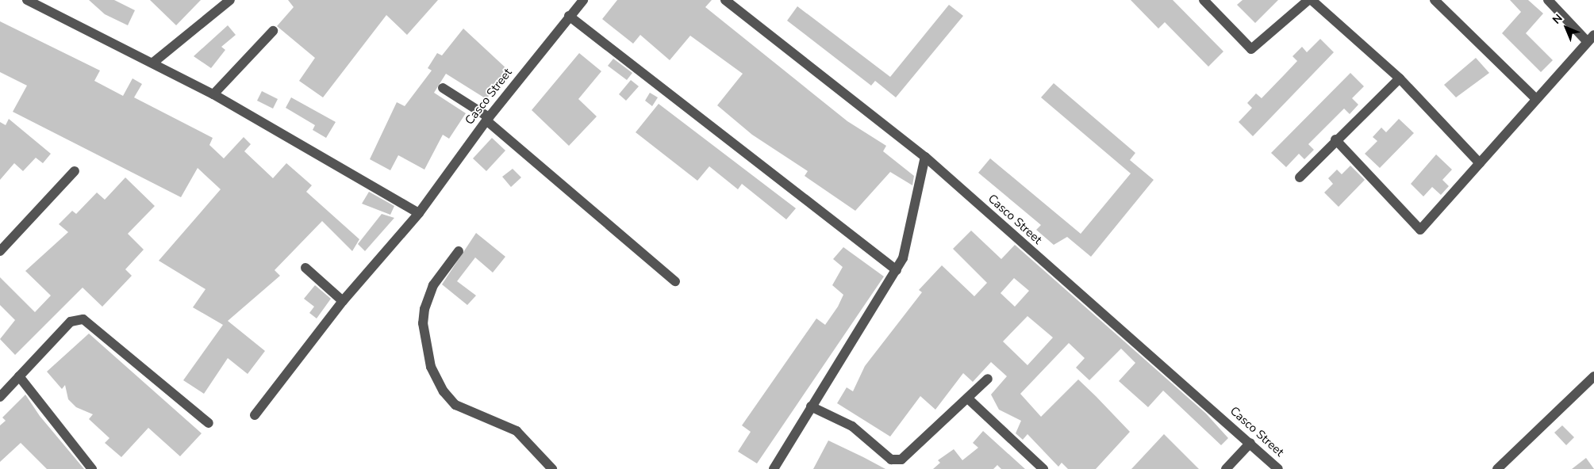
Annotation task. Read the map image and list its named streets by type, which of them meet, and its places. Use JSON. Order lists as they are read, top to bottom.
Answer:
{
  "streets": {
    "street": ["Casco Street"]
  },
  "north": "top left"
}
